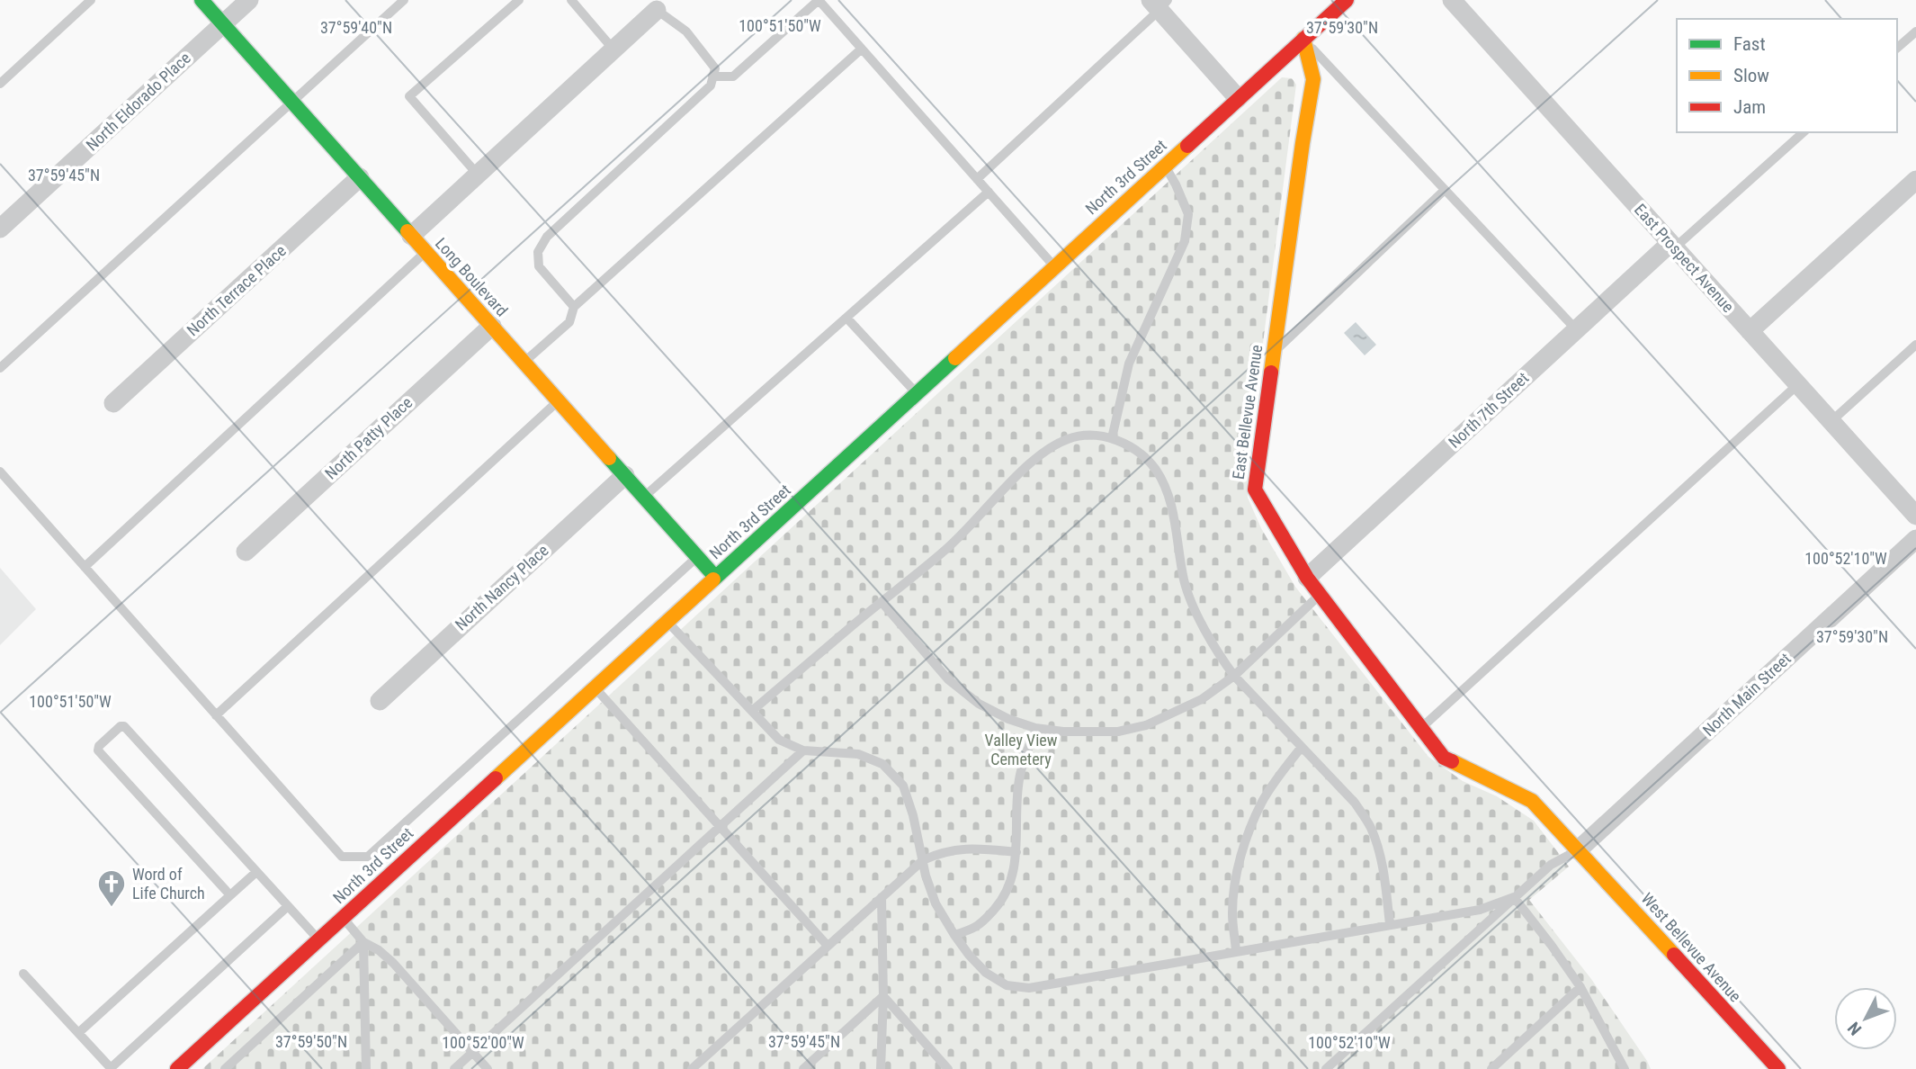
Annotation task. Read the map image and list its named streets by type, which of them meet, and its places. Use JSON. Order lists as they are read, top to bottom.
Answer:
{
  "streets": {
    "street": [
      "North Eldorado Place",
      "North 3rd Street",
      "East Prospect Avenue",
      "Long Boulevard",
      "North Terrace Place",
      "North 7th Street",
      "East Bellevue Avenue",
      "North Patty Place",
      "North Nancy Place",
      "North Main Street",
      "West Bellevue Avenue"
    ]
  },
  "crossings": [
    ["North Eldorado Place", "Long Boulevard"],
    ["North 3rd Street", "Long Boulevard"],
    ["North 3rd Street", "East Bellevue Avenue"],
    ["East Prospect Avenue", "North 7th Street"],
    ["Long Boulevard", "North Terrace Place"],
    ["Long Boulevard", "North Patty Place"],
    ["Long Boulevard", "North Nancy Place"],
    ["North 7th Street", "East Bellevue Avenue"],
    ["East Bellevue Avenue", "North Main Street"],
    ["East Bellevue Avenue", "West Bellevue Avenue"],
    ["North Main Street", "West Bellevue Avenue"]
  ],
  "parks": ["Valley View Cemetery"],
  "places": {
    "church": ["Word of Life Church"]
  },
  "legend": ["Fast", "Slow", "Jam"],
  "north": "bottom left",
  "coordinates": [
    "100°51'50\"W",
    "37°59'40\"N",
    "37°59'30\"N",
    "37°59'45\"N",
    "100°52'10\"W",
    "37°59'50\"N",
    "100°52'00\"W"
  ]
}
